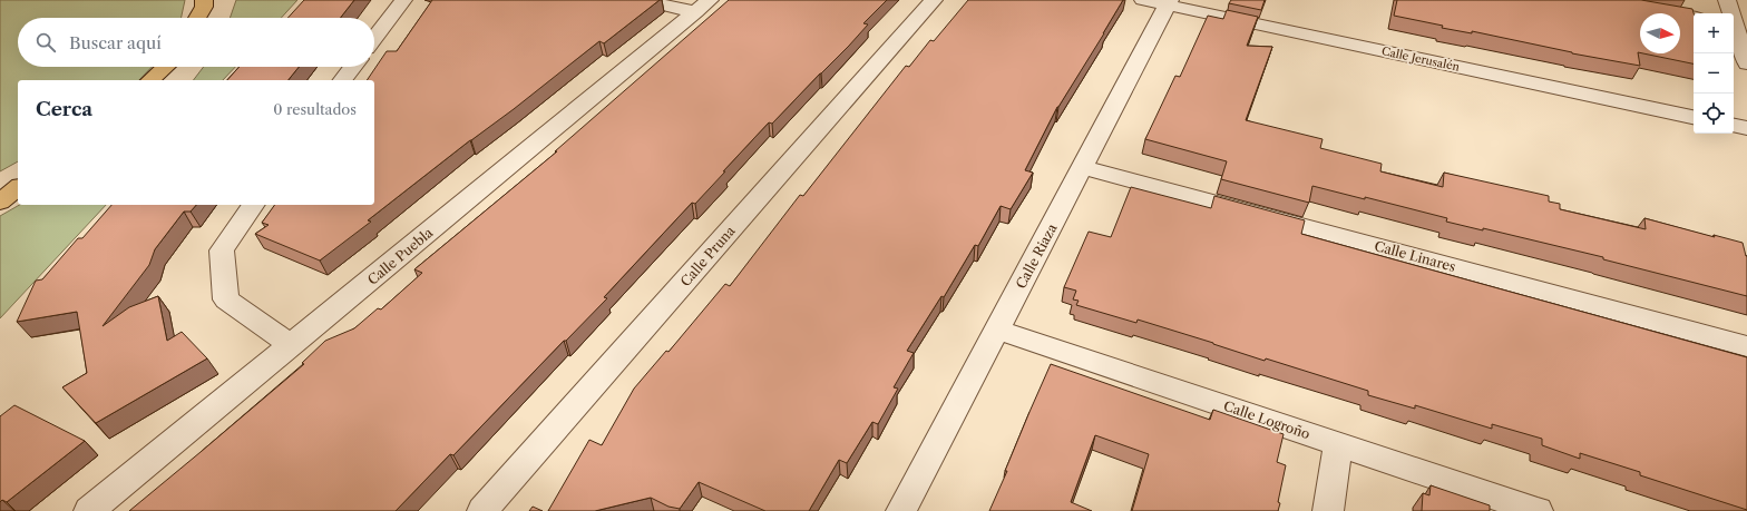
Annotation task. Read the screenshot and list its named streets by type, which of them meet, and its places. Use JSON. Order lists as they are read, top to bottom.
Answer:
{
  "streets": {
    "street": [
      "Calle Jerusalén",
      "Calle Puebla",
      "Calle Pruna",
      "Calle Riaza",
      "Calle Linares",
      "Calle Logroño"
    ]
  },
  "crossings": [
    ["Calle Jerusalén", "Calle Riaza"],
    ["Calle Riaza", "Calle Linares"],
    ["Calle Riaza", "Calle Logroño"]
  ],
  "north": "right",
  "page": {
    "map_buttons": ["+", "−"],
    "search": "Buscar aquí",
    "heading": ["Cerca", "0 resultados"]
  }
}
